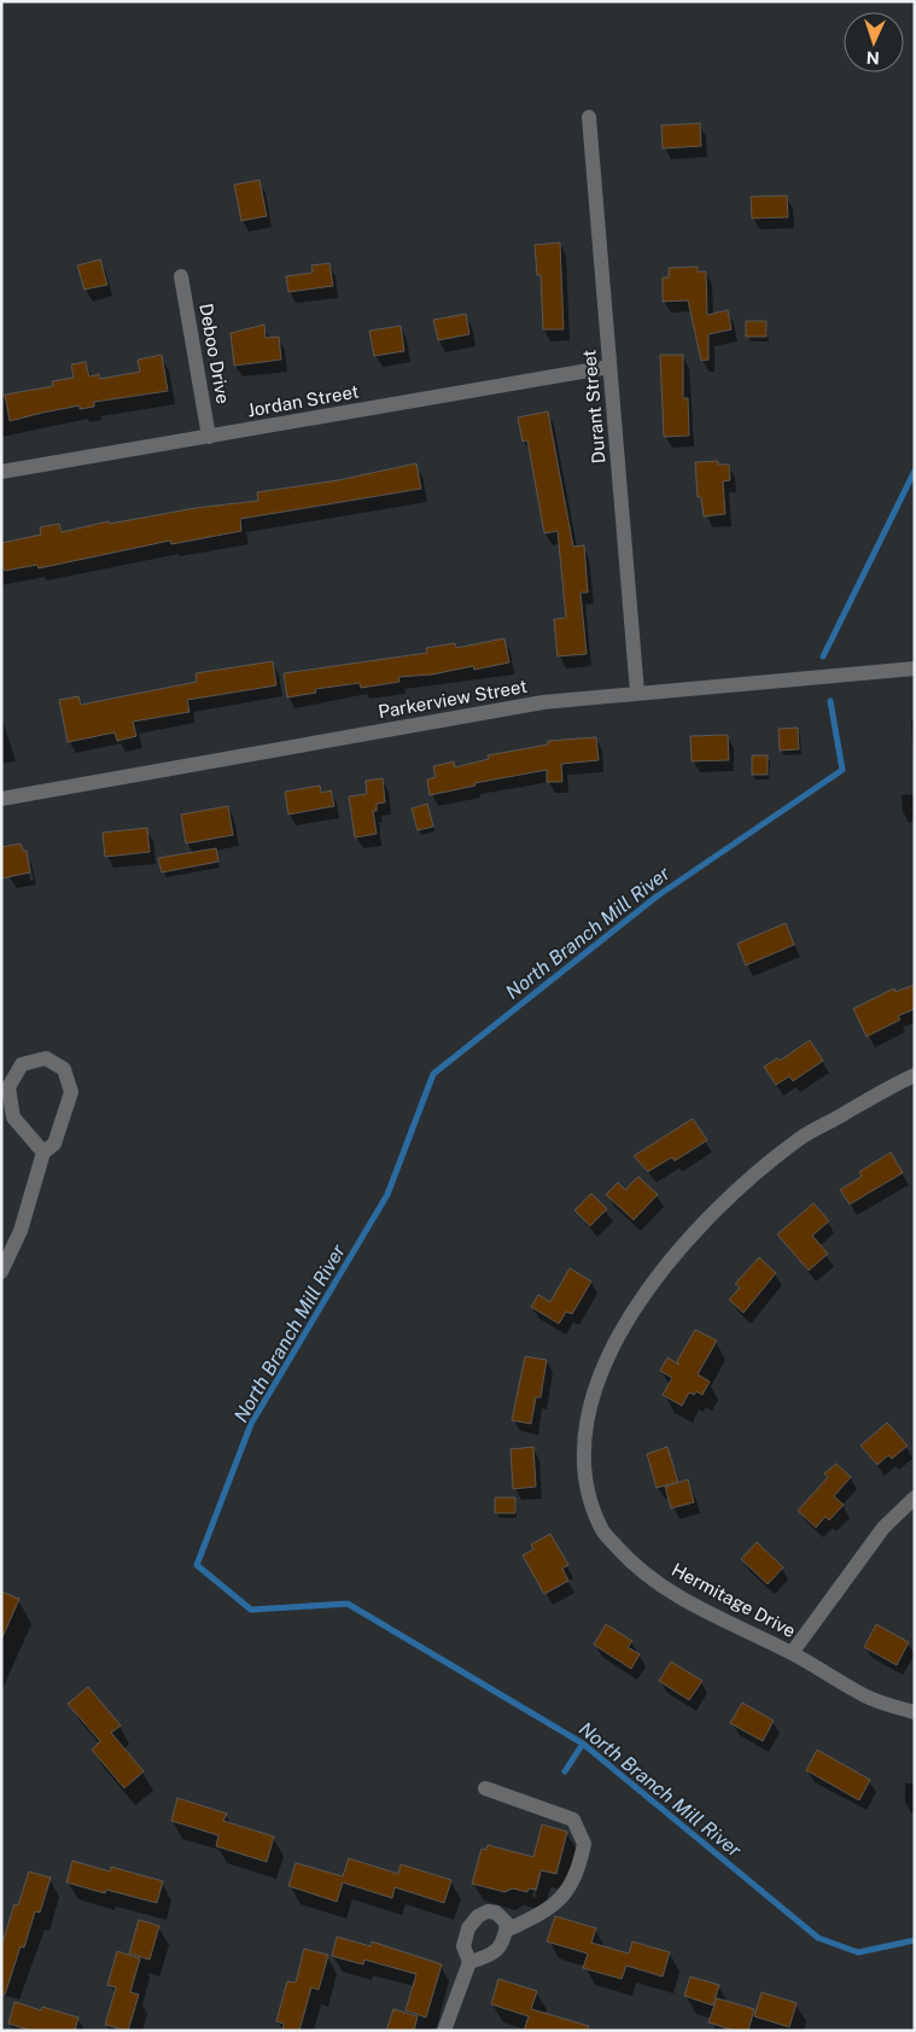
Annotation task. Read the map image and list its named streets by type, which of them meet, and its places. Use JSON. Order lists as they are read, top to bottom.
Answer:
{
  "streets": {
    "street": [
      "Deboo Drive",
      "Jordan Street",
      "Durant Street",
      "Parkerview Street",
      "Hermitage Drive"
    ]
  },
  "crossings": [
    ["Deboo Drive", "Jordan Street"],
    ["Jordan Street", "Durant Street"],
    ["Durant Street", "Parkerview Street"]
  ],
  "water": ["North Branch Mill River"],
  "north": "bottom"
}
